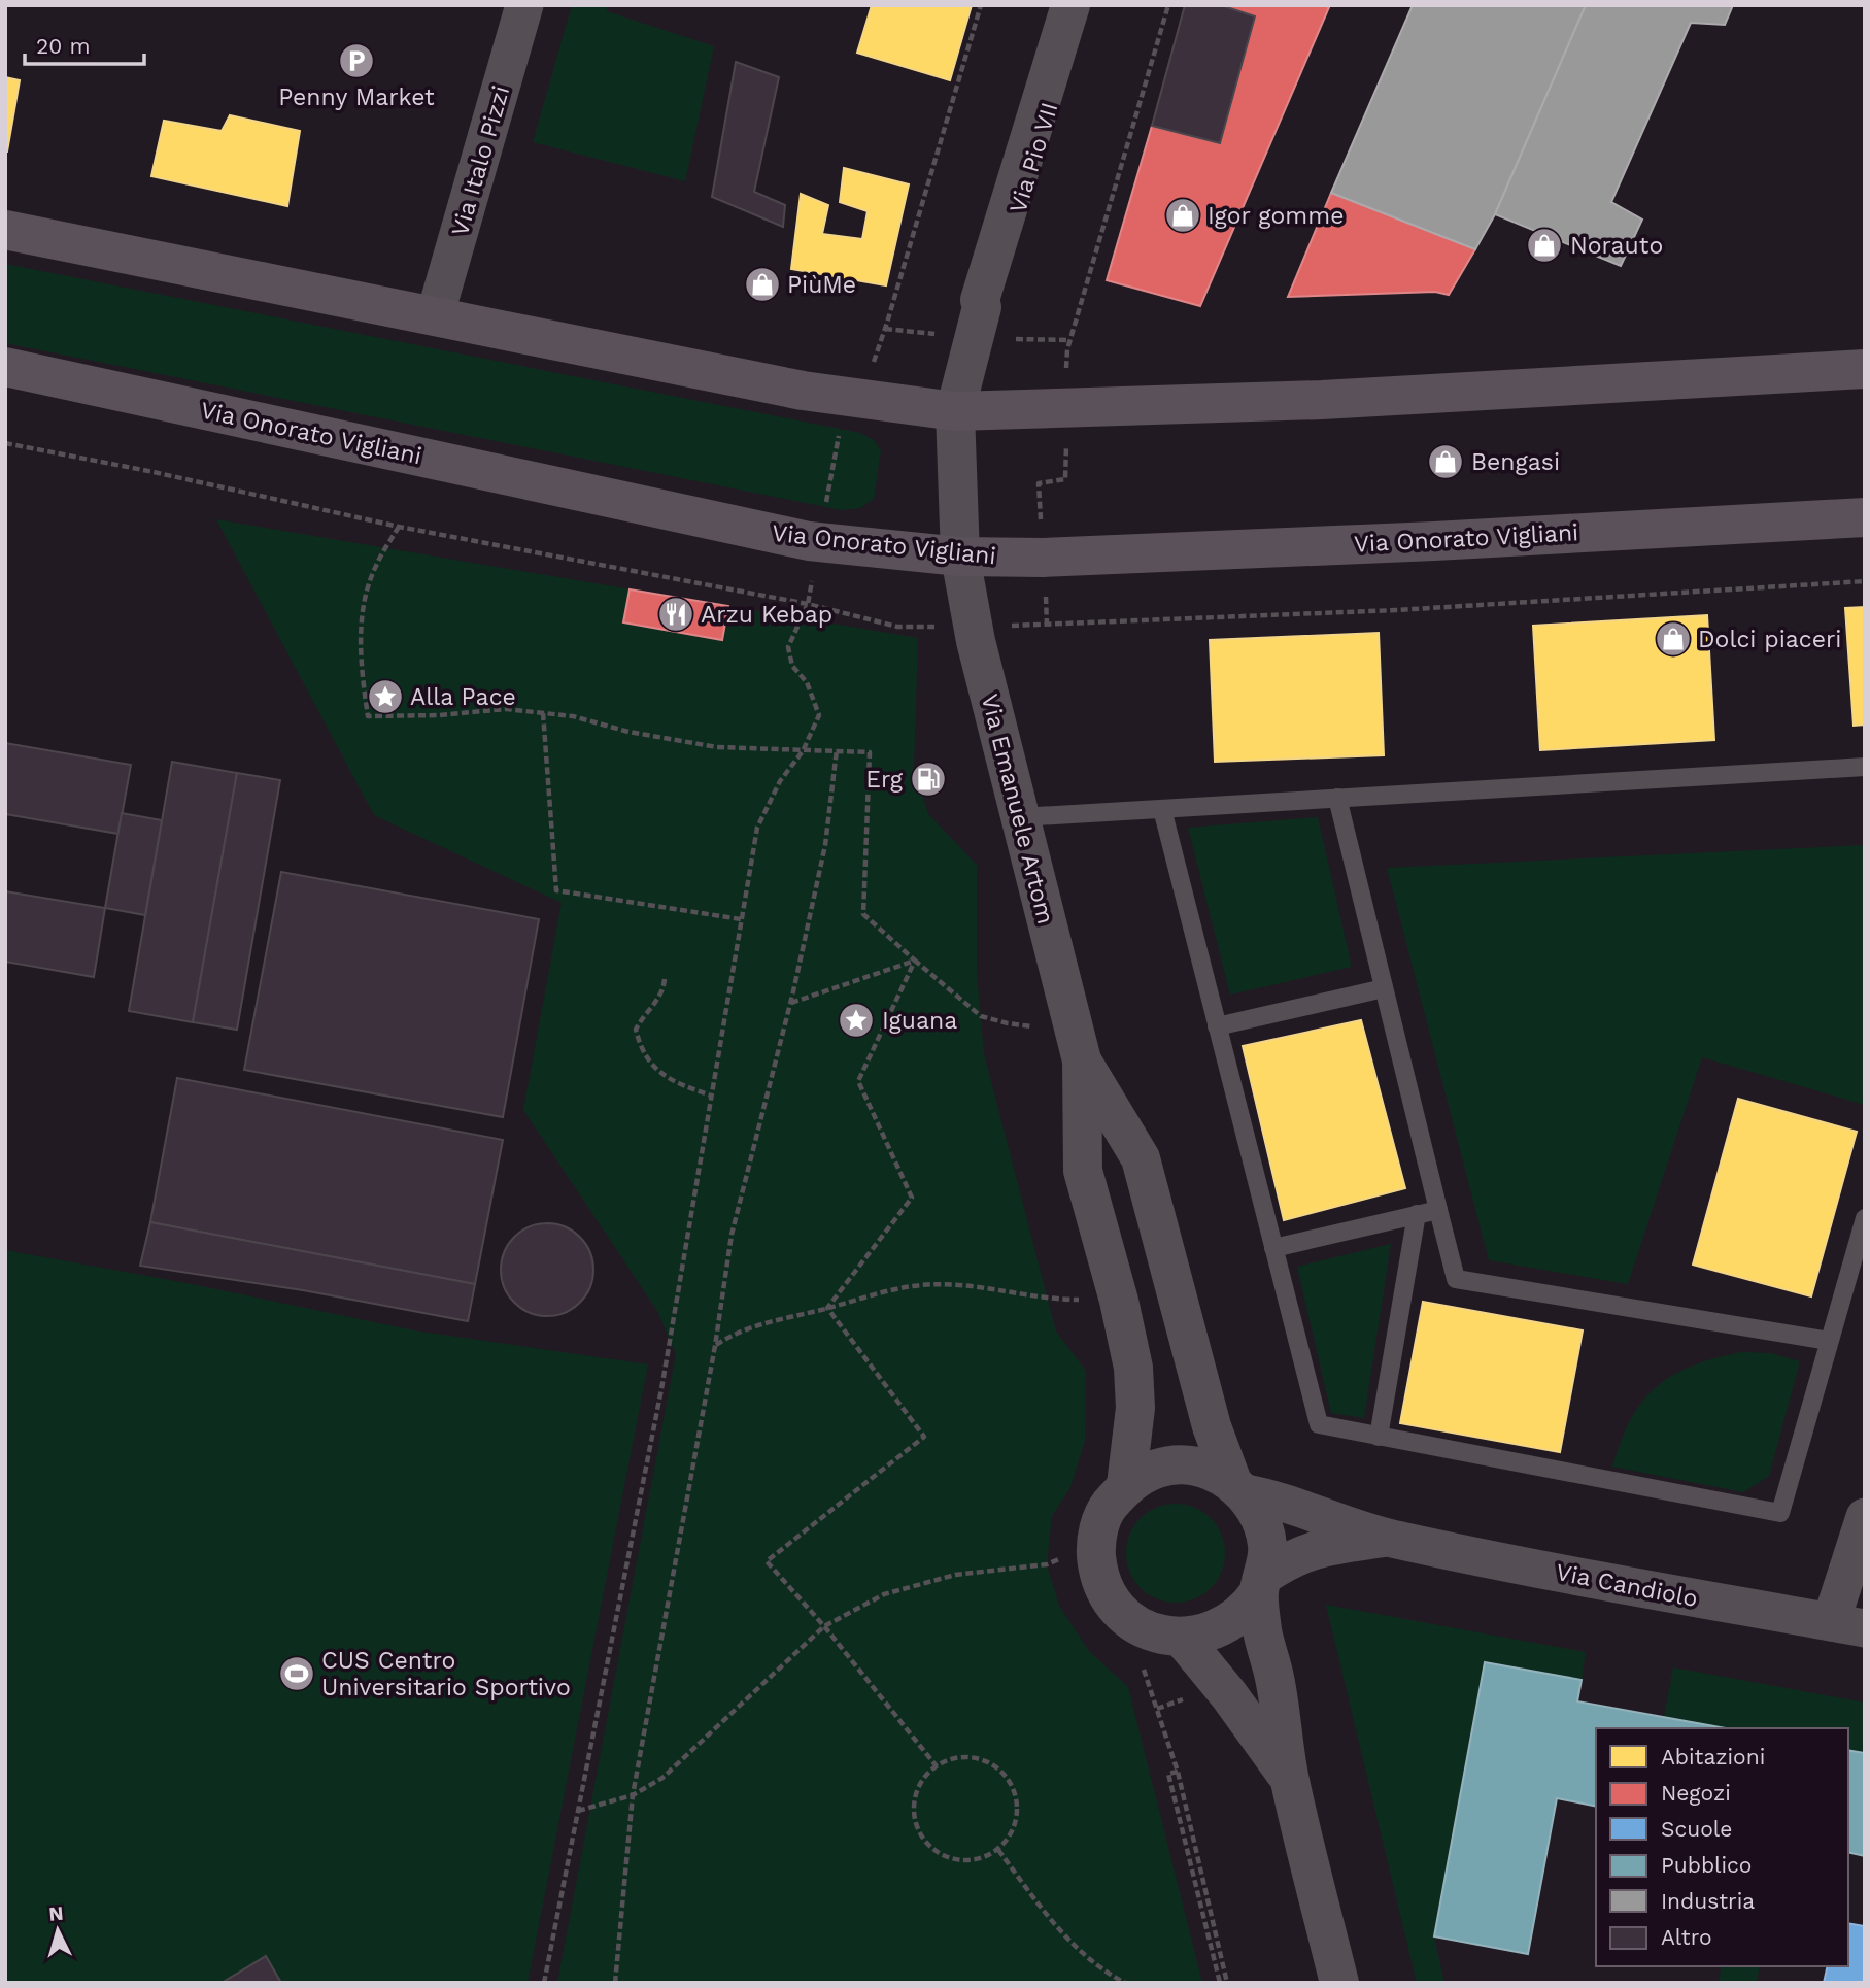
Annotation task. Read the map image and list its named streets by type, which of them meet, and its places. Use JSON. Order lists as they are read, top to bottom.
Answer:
{
  "streets": {
    "main road": ["Via Onorato Vigliani"],
    "street": [
      "Via Pio VII",
      "Via Italo Pizzi",
      "Via Emanuele Artom",
      "Via Candiolo"
    ]
  },
  "crossings": [
    ["Via Pio VII", "Via Onorato Vigliani"],
    ["Via Pio VII", "Via Emanuele Artom"],
    ["Via Onorato Vigliani", "Via Emanuele Artom"],
    ["Via Emanuele Artom", "Via Candiolo"]
  ],
  "places": {
    "parking": ["Penny Market"],
    "shop": [
      "Igor gomme",
      "Norauto",
      "PiùMe",
      "Bengasi",
      "Dolci piaceri"
    ],
    "restaurant": ["Arzu Kebap"],
    "place": ["Alla Pace", "Iguana"],
    "fuel station": ["Erg"],
    "sports": ["CUS Centro Universitario Sportivo"]
  },
  "legend": [
    "Abitazioni",
    "Negozi",
    "Scuole",
    "Pubblico",
    "Industria",
    "Altro"
  ],
  "scale_bar": "20 m",
  "north": "top"
}
